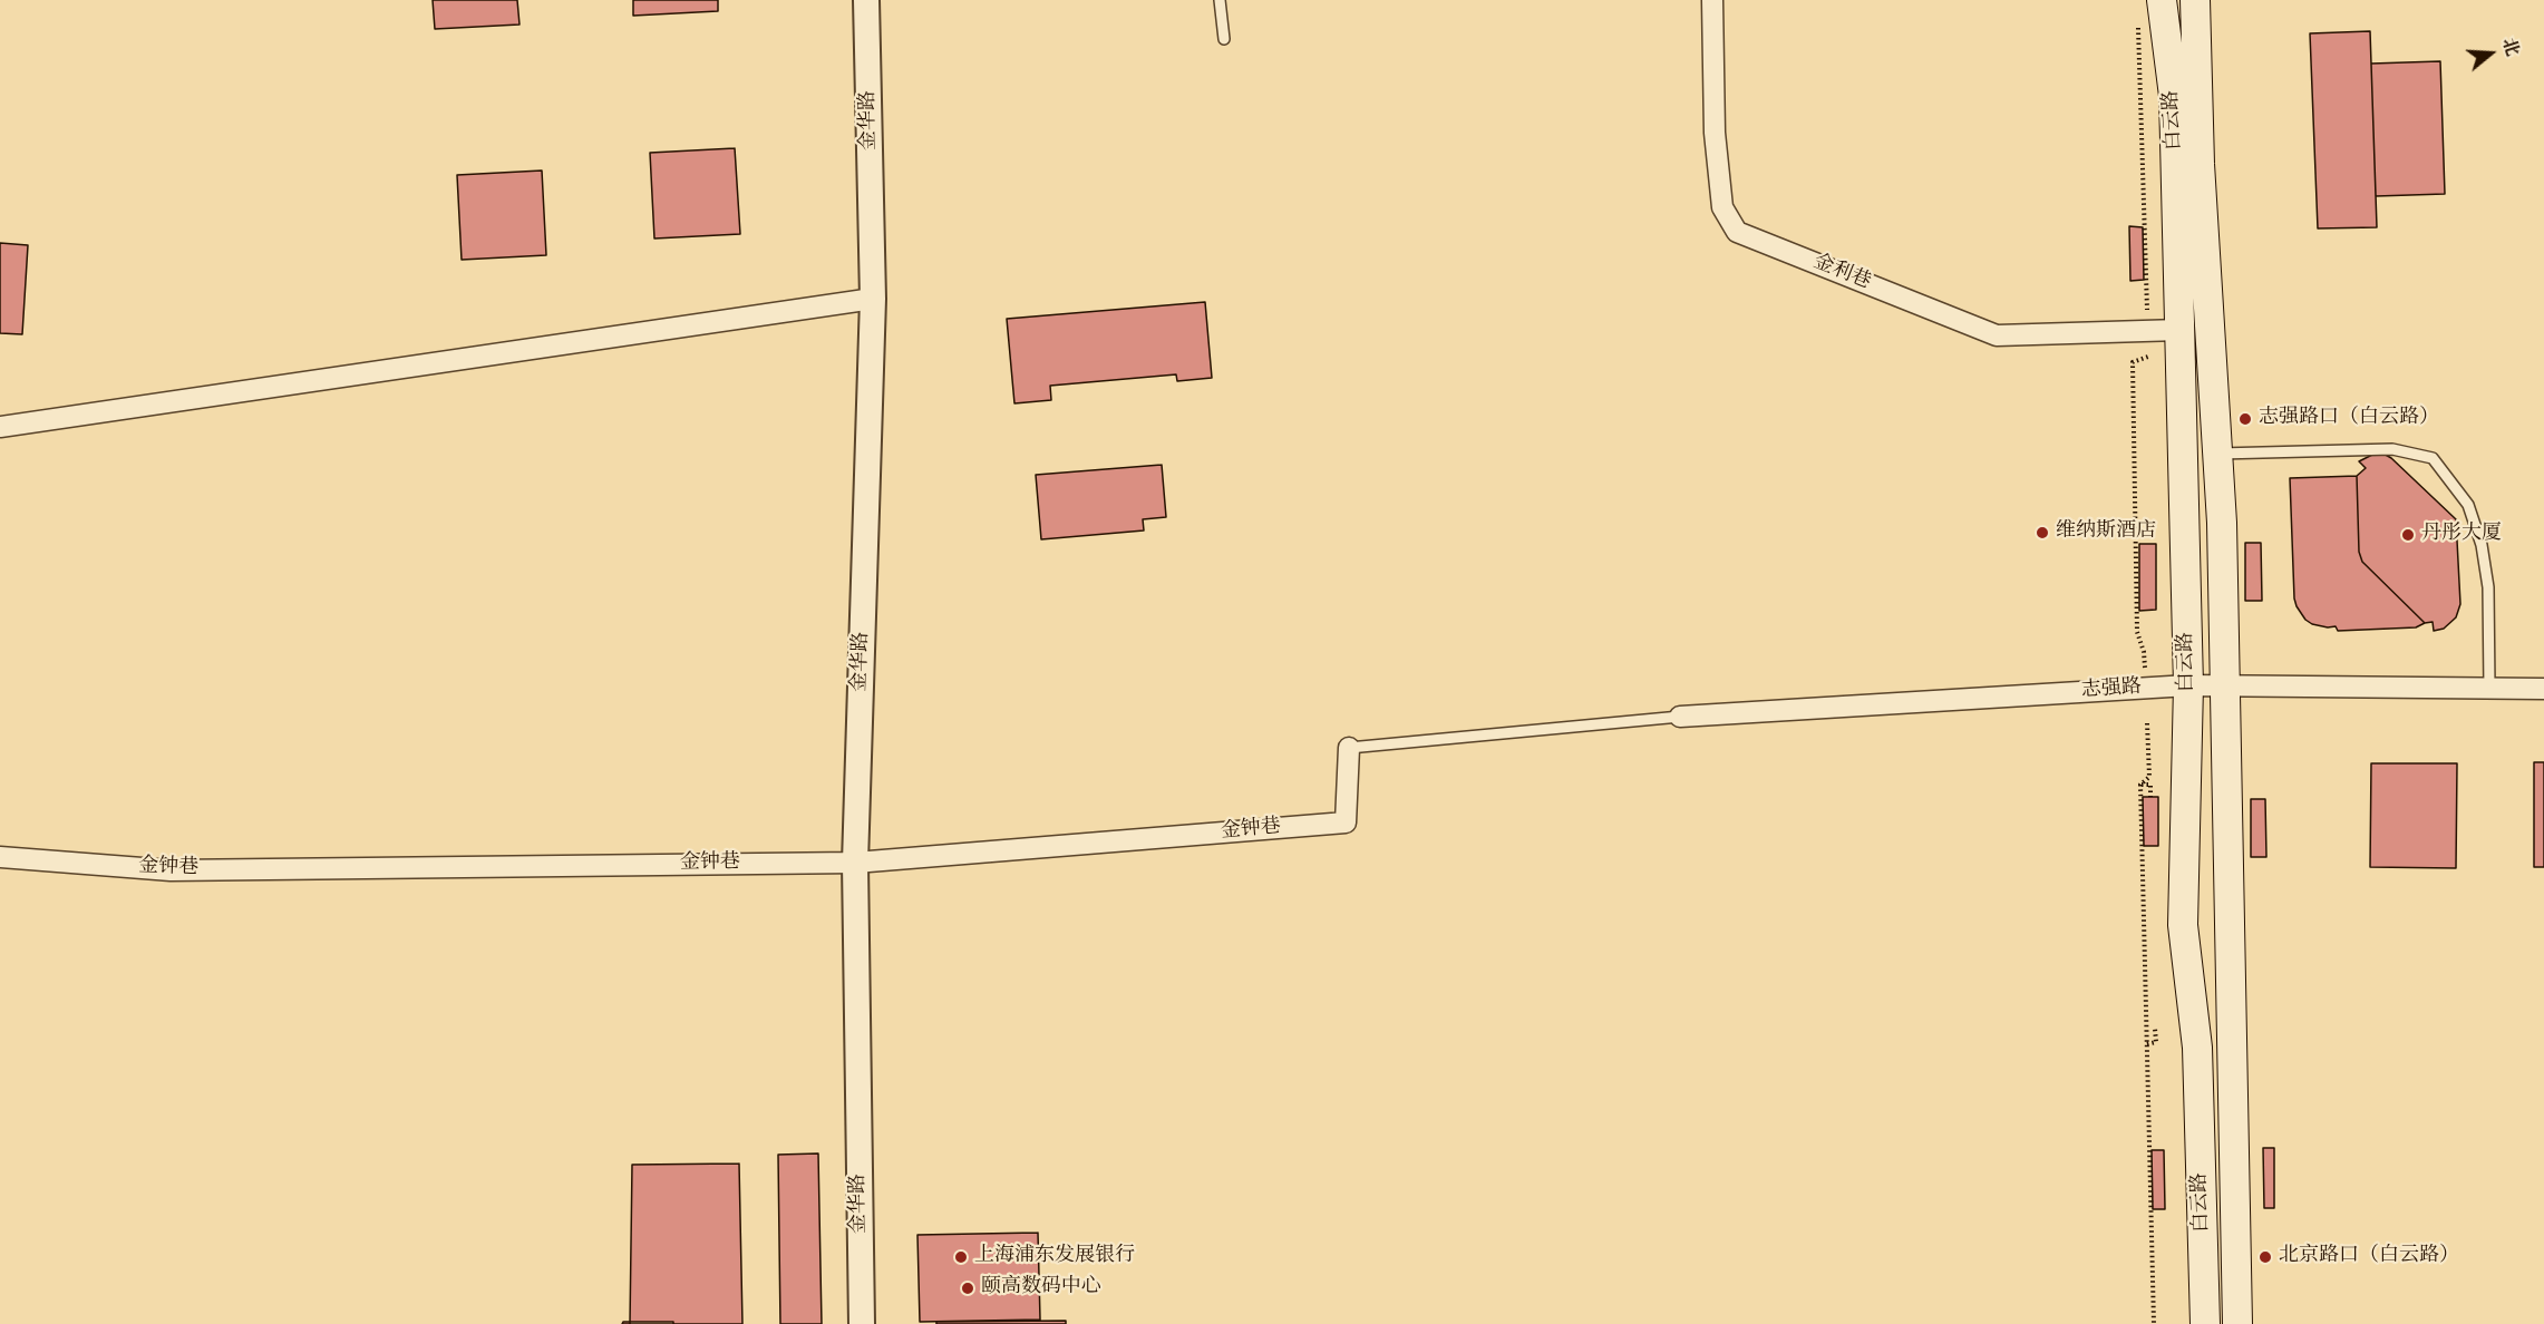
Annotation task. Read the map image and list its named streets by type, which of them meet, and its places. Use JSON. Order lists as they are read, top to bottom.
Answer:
{
  "streets": {
    "main road": ["白云路"],
    "street": [
      "金华路",
      "金利巷",
      "志强路",
      "金钟巷"
    ]
  },
  "crossings": [
    ["金华路", "金钟巷"],
    ["白云路", "金利巷"],
    ["白云路", "志强路"]
  ],
  "places": [
    "志强路口（白云路）",
    "维纳斯酒店",
    "丹彤大厦",
    "上海浦东发展银行",
    "北京路口（白云路）",
    "颐高数码中心"
  ],
  "north": "right"
}
